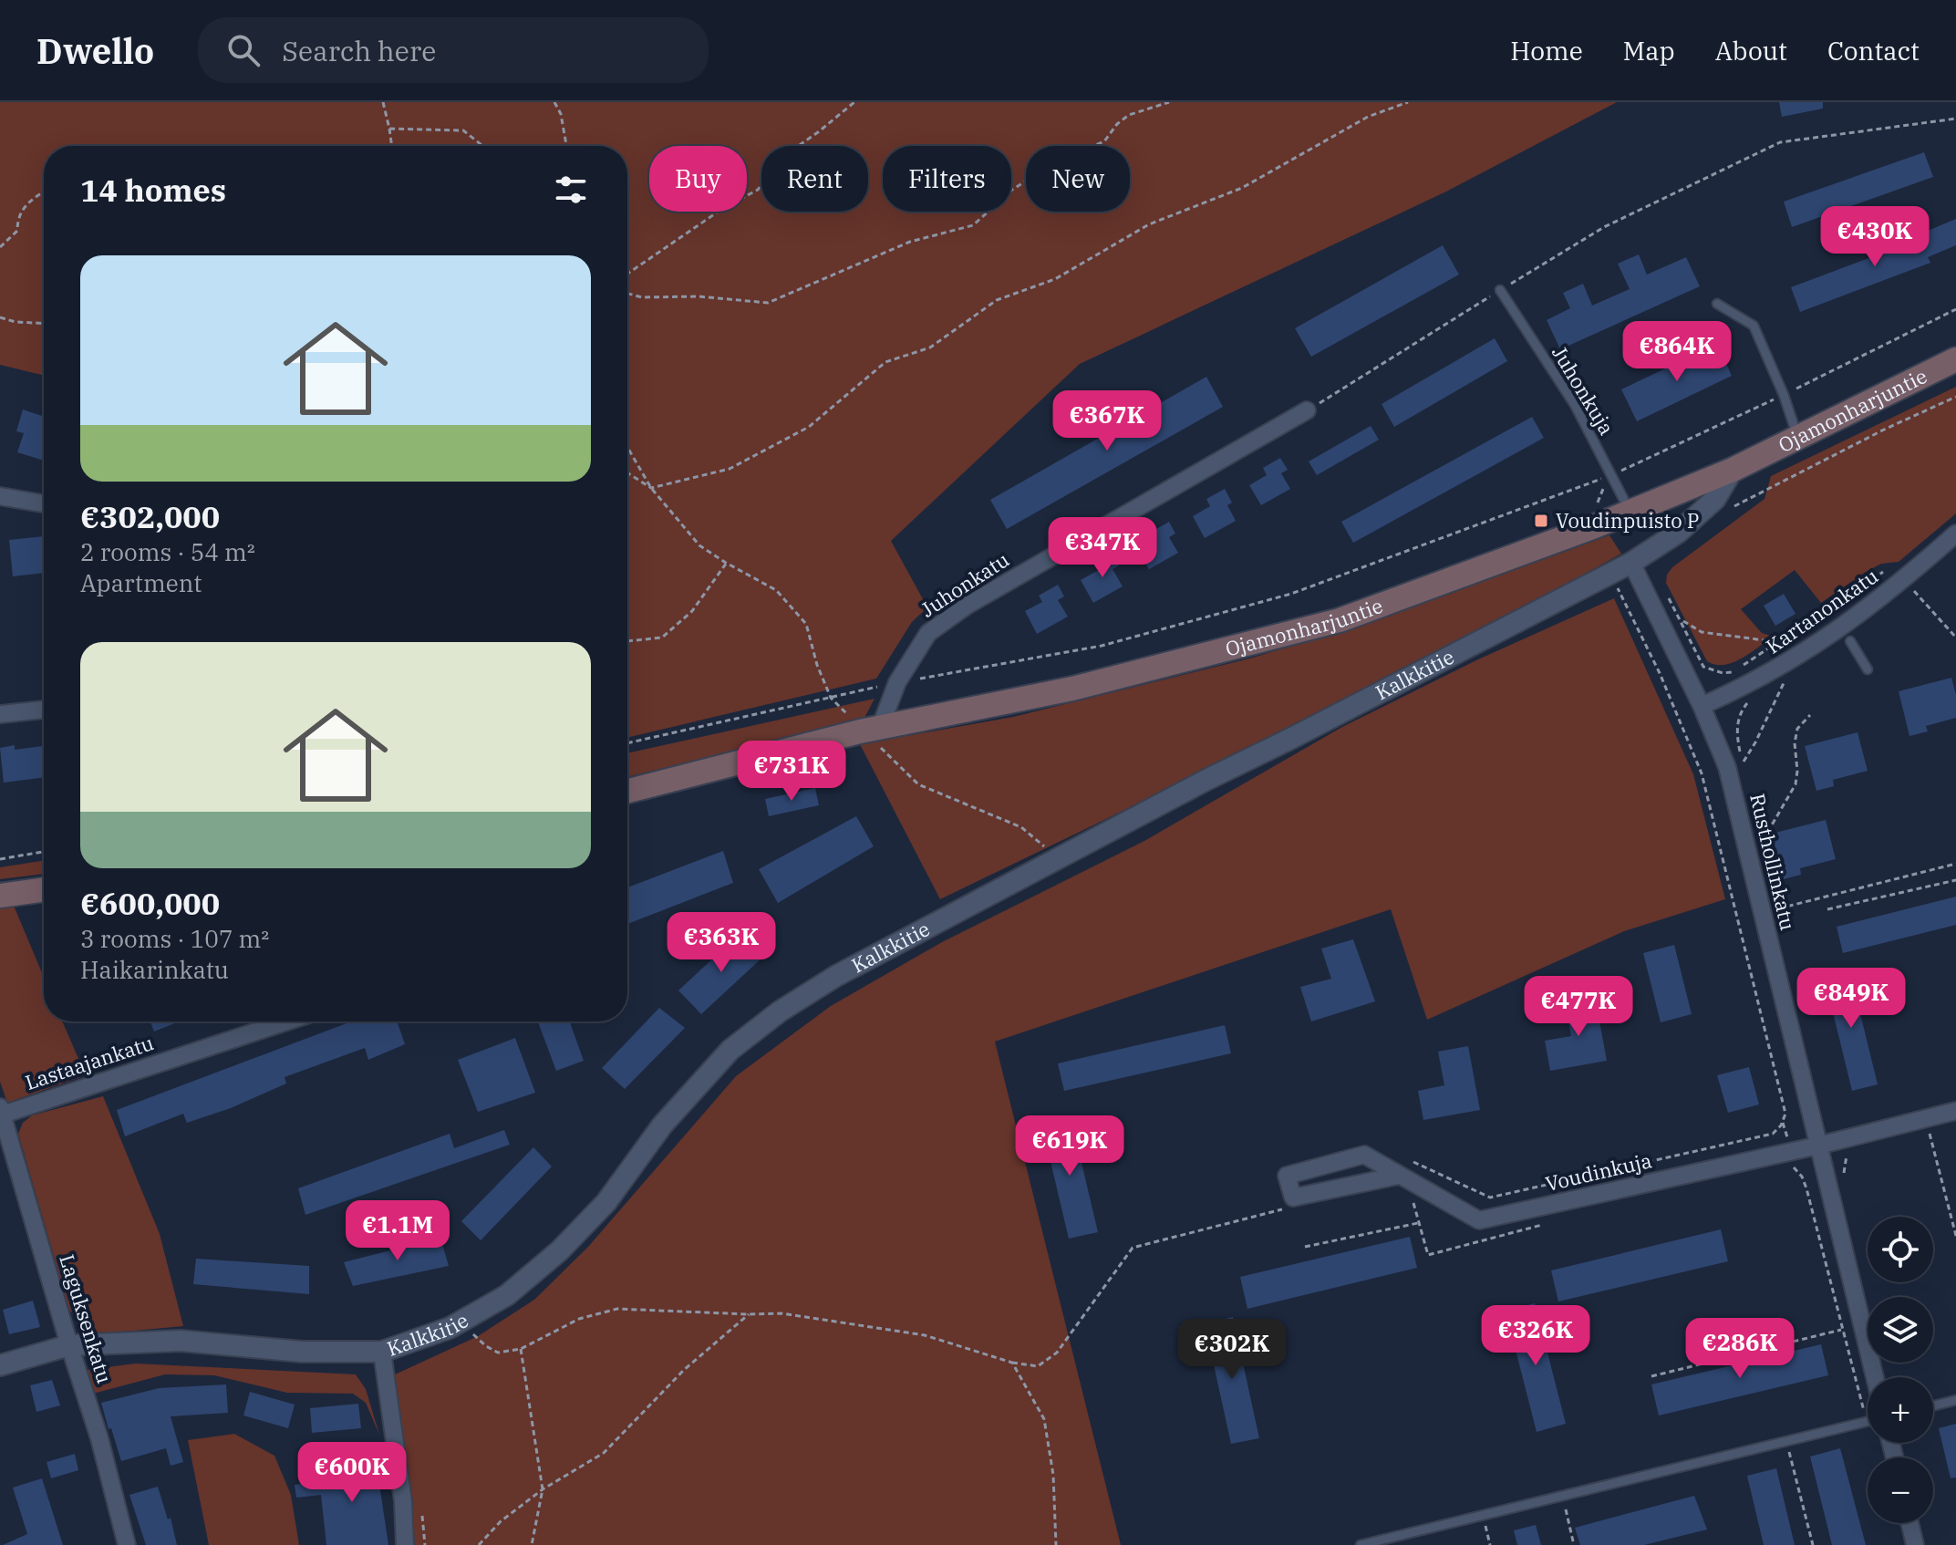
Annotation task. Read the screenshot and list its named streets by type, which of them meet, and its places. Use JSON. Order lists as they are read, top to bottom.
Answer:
{
  "streets": {
    "main road": ["Ojamonharjuntie"],
    "street": [
      "Juhonkatu",
      "Kartanonkatu",
      "Kalkkitie",
      "Rusthollinkatu",
      "Lastaajankatu",
      "Voudinkuja",
      "Laguksenkatu"
    ],
    "lane": ["Juhonkuja"]
  },
  "crossings": [
    ["Juhonkuja", "Ojamonharjuntie"],
    ["Ojamonharjuntie", "Juhonkatu"],
    ["Ojamonharjuntie", "Kalkkitie"],
    ["Kartanonkatu", "Rusthollinkatu"],
    ["Kalkkitie", "Rusthollinkatu"],
    ["Kalkkitie", "Laguksenkatu"],
    ["Rusthollinkatu", "Voudinkuja"],
    ["Lastaajankatu", "Laguksenkatu"]
  ],
  "places": {
    "transit": ["Voudinpuisto P"]
  },
  "page": {
    "header": "Dwello",
    "search": "Search here",
    "nav": [
      "Home",
      "Map",
      "About",
      "Contact"
    ],
    "chip": [
      "Buy",
      "Rent",
      "Filters",
      "New"
    ],
    "heading": "14 homes",
    "price": [
      "€430K",
      "€864K",
      "€367K",
      "€347K",
      "€731K",
      "€363K",
      "€849K",
      "€477K",
      "€619K",
      "€1.1M",
      "€326K",
      "€286K",
      "€302K",
      "€600K"
    ],
    "list": [
      {
        "name": "€302,000",
        "note": "2 rooms · 54 m² · Apartment"
      },
      {
        "name": "€600,000",
        "note": "3 rooms · 107 m² · Haikarinkatu"
      }
    ],
    "map_buttons": ["+", "−"]
  }
}
